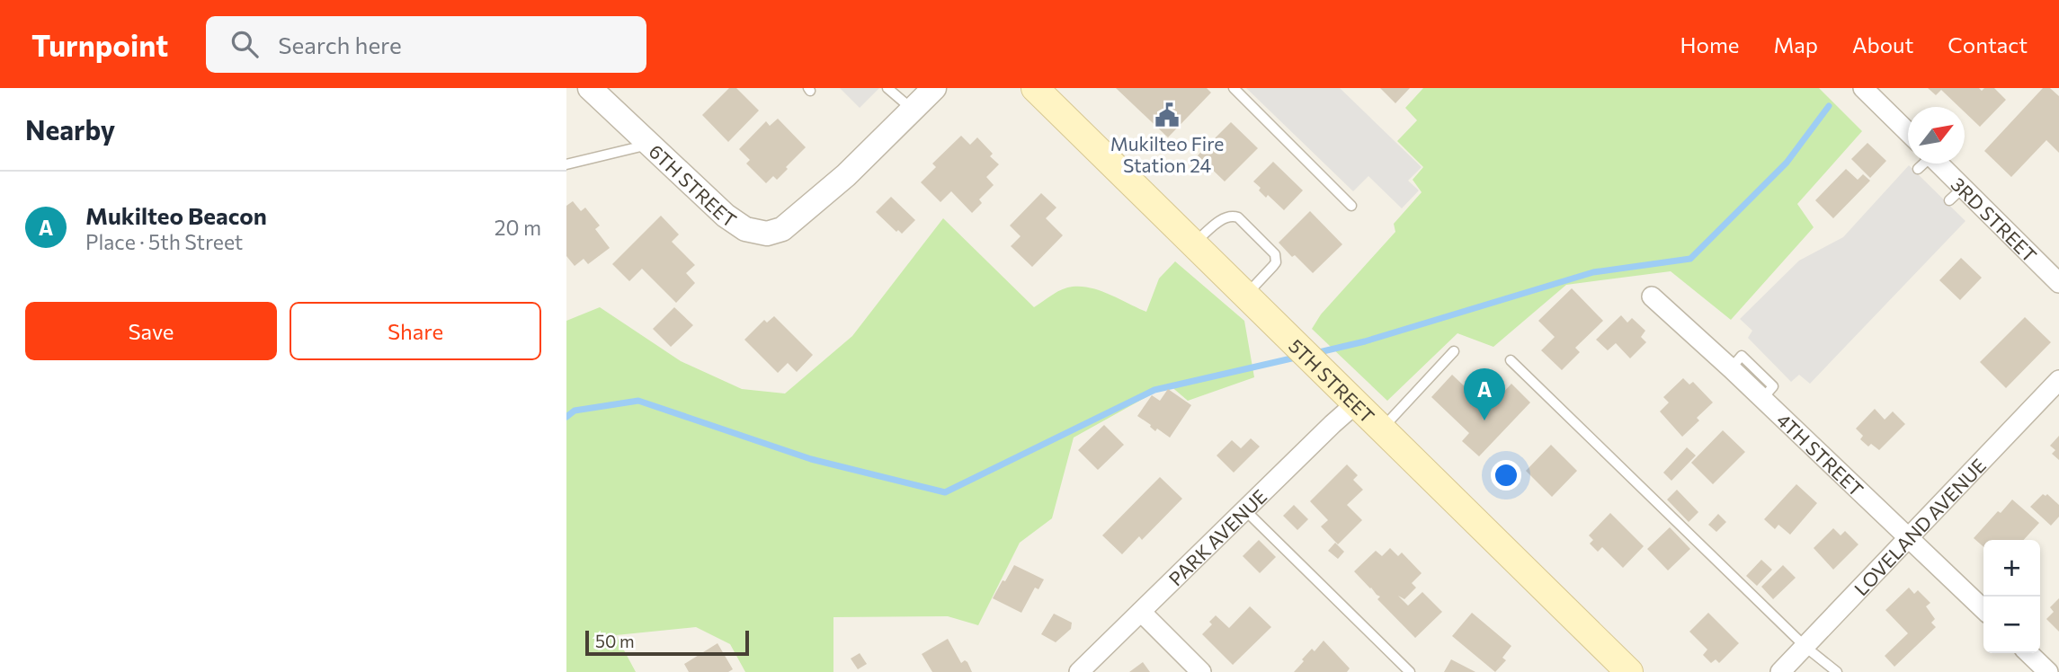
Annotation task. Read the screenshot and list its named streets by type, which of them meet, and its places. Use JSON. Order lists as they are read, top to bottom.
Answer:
{
  "streets": {
    "main road": ["5TH STREET"],
    "street": [
      "6TH STREET",
      "3RD STREET",
      "4TH STREET",
      "LOVELAND AVENUE",
      "PARK AVENUE"
    ]
  },
  "crossings": [
    ["5TH STREET", "PARK AVENUE"],
    ["4TH STREET", "LOVELAND AVENUE"]
  ],
  "places": {
    "public building": ["Mukilteo Fire Station 24"]
  },
  "scale_bar": "50 m",
  "north": "top right",
  "page": {
    "header": "Turnpoint",
    "search": "Search here",
    "nav": [
      "Home",
      "Map",
      "About",
      "Contact"
    ],
    "heading": "Nearby",
    "list": [
      {
        "mark": "A",
        "name": "Mukilteo Beacon",
        "note": "Place · 5th Street",
        "value": "20 m"
      }
    ],
    "buttons": ["Save", "Share"],
    "pins": "A",
    "map_buttons": ["+", "−"],
    "scale": "50 m"
  }
}
